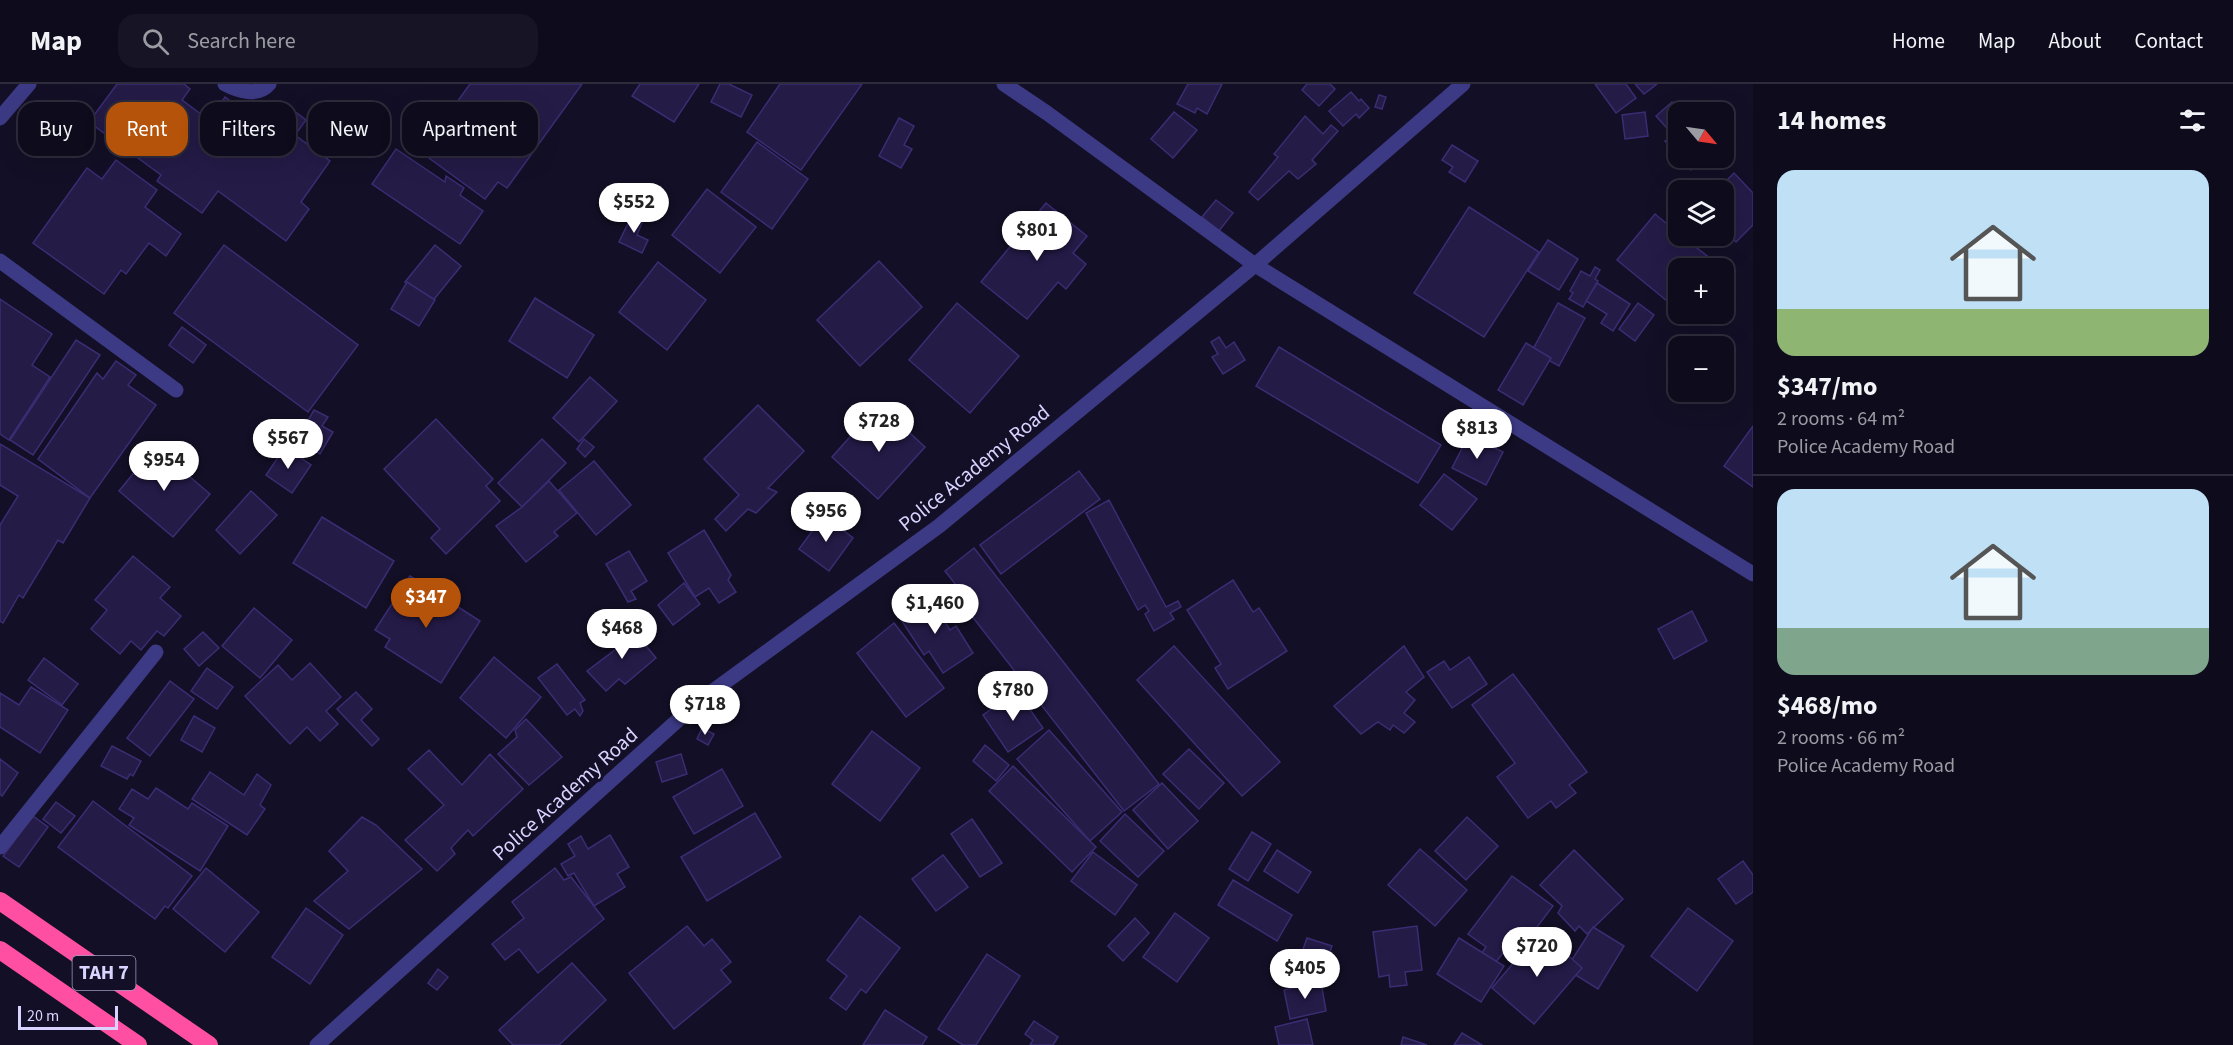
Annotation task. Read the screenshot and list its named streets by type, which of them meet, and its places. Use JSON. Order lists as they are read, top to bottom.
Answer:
{
  "streets": {
    "highway": ["TAH 7"],
    "street": ["Police Academy Road"]
  },
  "scale_bar": "20 m",
  "north": "bottom right",
  "page": {
    "header": "Map",
    "search": "Search here",
    "nav": [
      "Home",
      "Map",
      "About",
      "Contact"
    ],
    "heading": "14 homes",
    "map_buttons": ["+", "−"],
    "chip": [
      "Buy",
      "Rent",
      "Filters",
      "New",
      "Apartment"
    ],
    "list": [
      {
        "name": "$347/mo",
        "note": "2 rooms · 64 m² · Police Academy Road"
      },
      {
        "name": "$468/mo",
        "note": "2 rooms · 66 m² · Police Academy Road"
      }
    ],
    "price": [
      "$552",
      "$801",
      "$728",
      "$813",
      "$567",
      "$954",
      "$956",
      "$347",
      "$1,460",
      "$468",
      "$780",
      "$718",
      "$720",
      "$405"
    ],
    "scale": "20 m"
  }
}
